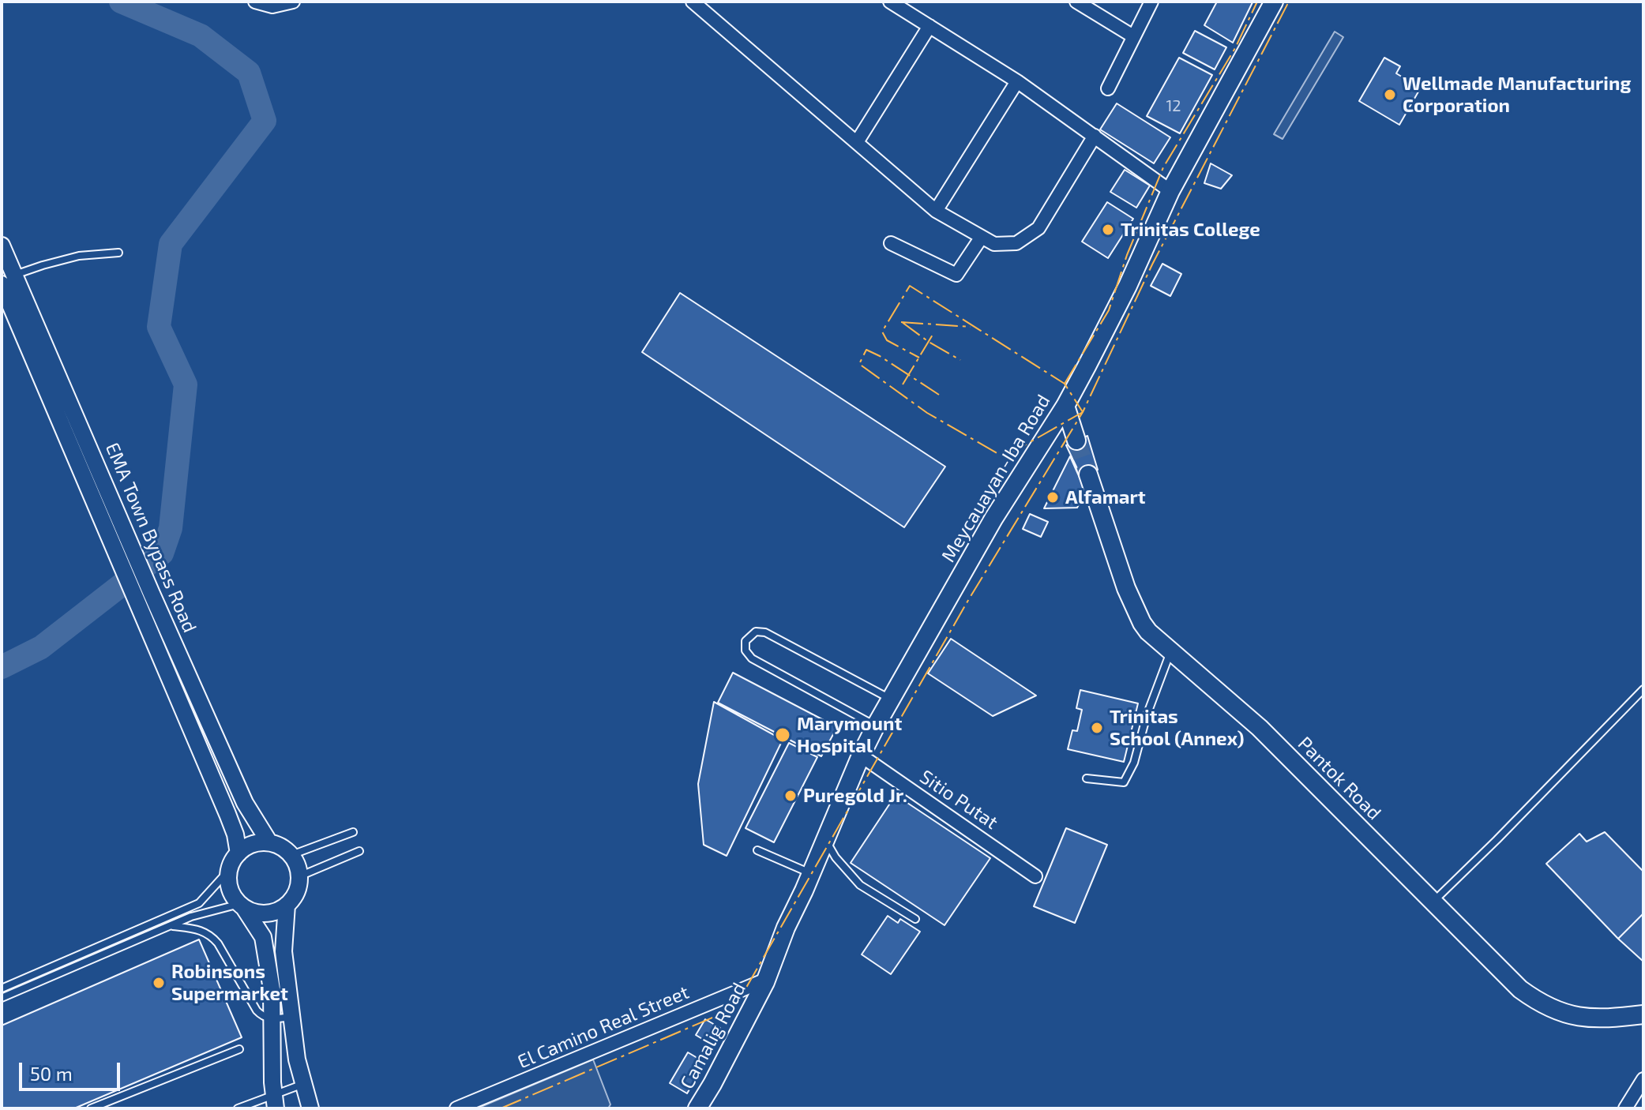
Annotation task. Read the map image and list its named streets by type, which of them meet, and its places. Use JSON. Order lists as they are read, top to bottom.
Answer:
{
  "streets": {
    "main road": ["Meycauayan-Iba Road", "Pantok Road", "Camalig Road"],
    "street": ["EMA Town Bypass Road", "Sitio Putat", "El Camino Real Street"]
  },
  "crossings": [
    ["Meycauayan-Iba Road", "Sitio Putat"],
    ["Meycauayan-Iba Road", "El Camino Real Street"],
    ["Meycauayan-Iba Road", "Camalig Road"],
    ["El Camino Real Street", "Camalig Road"]
  ],
  "places": [
    "Wellmade Manufacturing Corporation",
    "Trinitas College",
    "Alfamart",
    "Trinitas School (Annex)",
    "Marymount Hospital",
    "Puregold Jr.",
    "Robinsons Supermarket"
  ],
  "house_numbers": ["12"],
  "scale_bar": "50 m"
}
